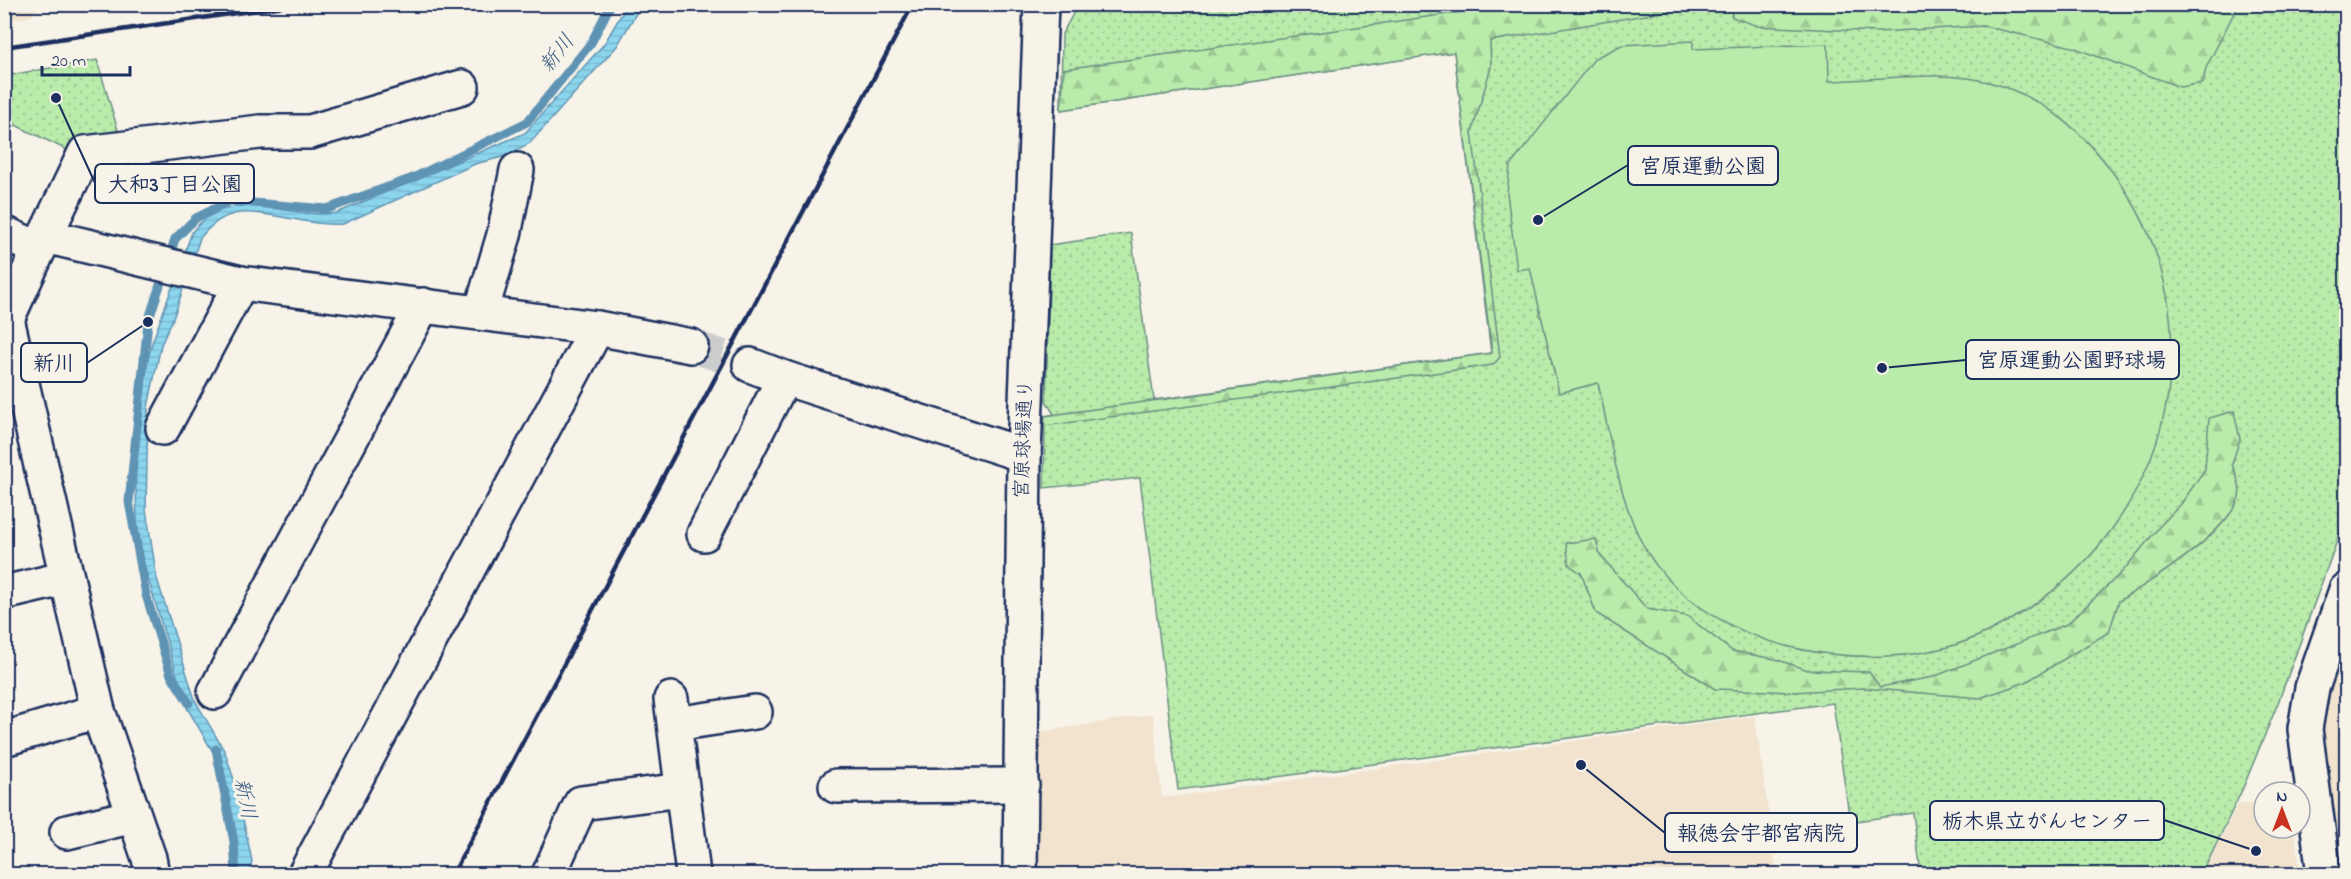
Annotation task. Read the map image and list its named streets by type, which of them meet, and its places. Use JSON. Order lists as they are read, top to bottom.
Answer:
{
  "streets": {
    "street": ["宮原球場通り"]
  },
  "water": ["新川"],
  "places": [
    "大和3丁目公園",
    "宮原運動公園",
    "新川",
    "宮原運動公園野球場",
    "報徳会宇都宮病院",
    "栃木県立がんセンター"
  ],
  "scale_bar": "20 m",
  "north": "top"
}
